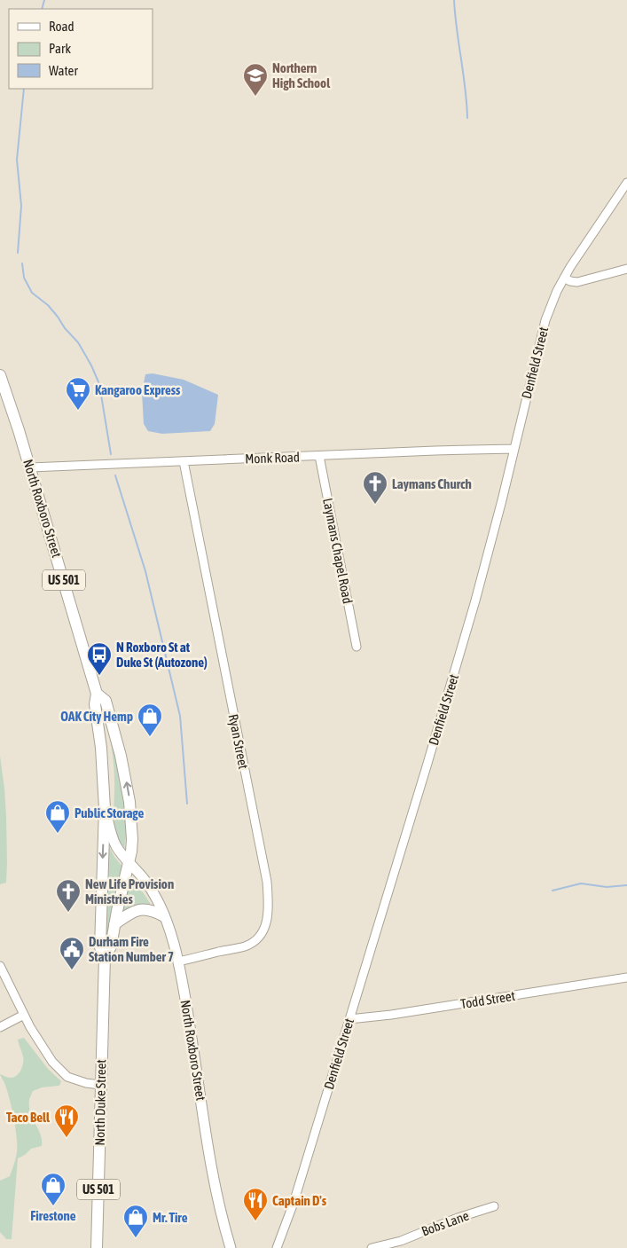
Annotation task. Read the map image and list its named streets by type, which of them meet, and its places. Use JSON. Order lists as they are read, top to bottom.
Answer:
{
  "streets": {
    "highway": ["North Roxboro Street", "US 501", "North Duke Street"],
    "street": [
      "Denfield Street",
      "Monk Road",
      "Laymans Chapel Road",
      "Ryan Street",
      "Todd Street",
      "Bobs Lane"
    ]
  },
  "crossings": [
    ["Denfield Street", "Monk Road"],
    ["Denfield Street", "Todd Street"],
    ["Monk Road", "North Roxboro Street"],
    ["Monk Road", "Laymans Chapel Road"],
    ["Monk Road", "Ryan Street"],
    ["North Roxboro Street", "Ryan Street"],
    ["North Roxboro Street", "North Duke Street"]
  ],
  "places": {
    "school or university": ["Northern High School"],
    "supermarket": ["Kangaroo Express"],
    "church": ["Laymans Church", "New Life Provision Ministries"],
    "bus stop": ["N Roxboro St at Duke St (Autozone)"],
    "shop": [
      "OAK City Hemp",
      "Public Storage",
      "Firestone",
      "Mr. Tire"
    ],
    "public building": ["Durham Fire Station Number 7"],
    "restaurant": ["Taco Bell", "Captain D's"]
  },
  "legend": ["Road", "Park", "Water"]
}
